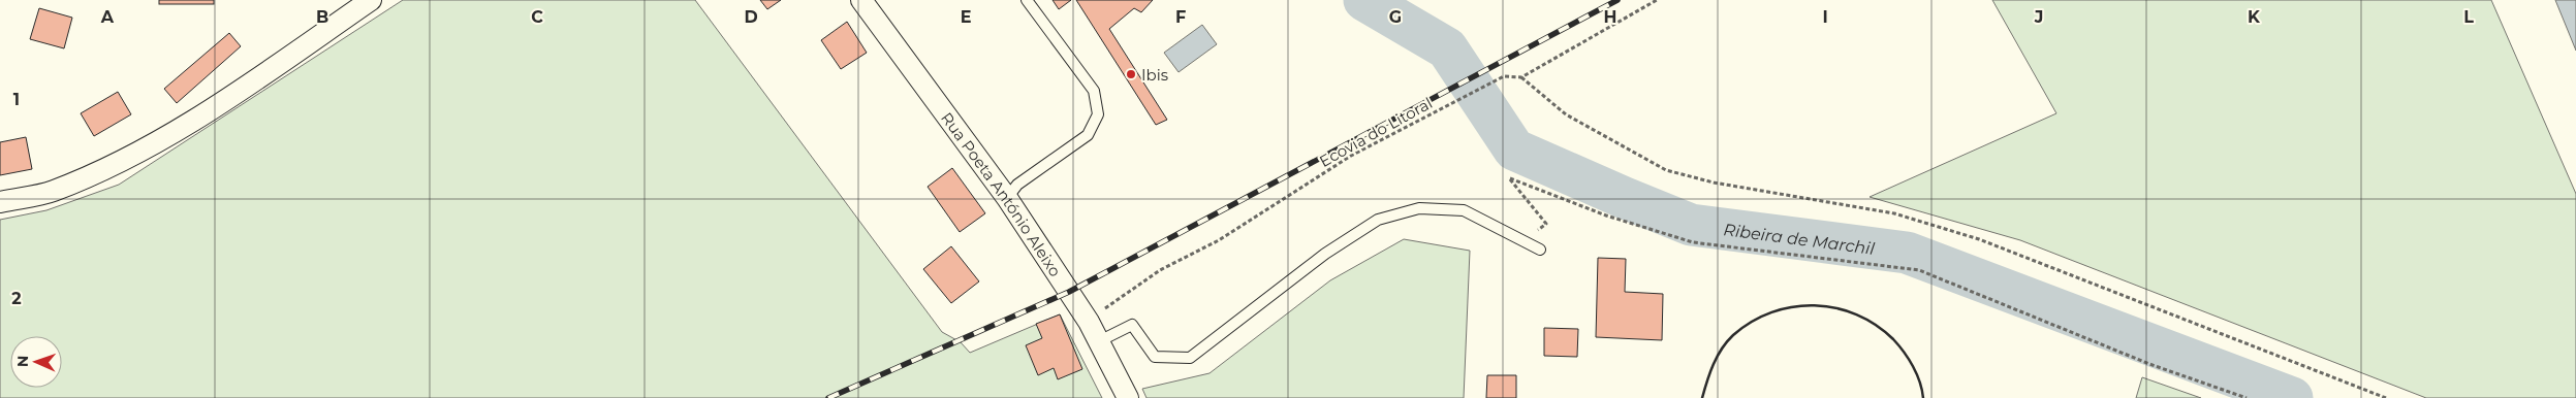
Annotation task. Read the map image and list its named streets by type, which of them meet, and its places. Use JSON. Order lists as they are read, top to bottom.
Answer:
{
  "streets": {
    "street": ["Rua Poeta António Aleixo"],
    "path": ["Ecovia do Litoral"]
  },
  "crossings": [
    ["Ecovia do Litoral", "Rua Poeta António Aleixo"]
  ],
  "water": ["Ribeira de Marchil"],
  "places": ["Ibis"],
  "north": "left",
  "grid": {
    "columns": [
      "A",
      "B",
      "C",
      "D",
      "E",
      "F",
      "G",
      "H",
      "I",
      "J",
      "K",
      "L"
    ],
    "rows": ["1", "2"]
  }
}
